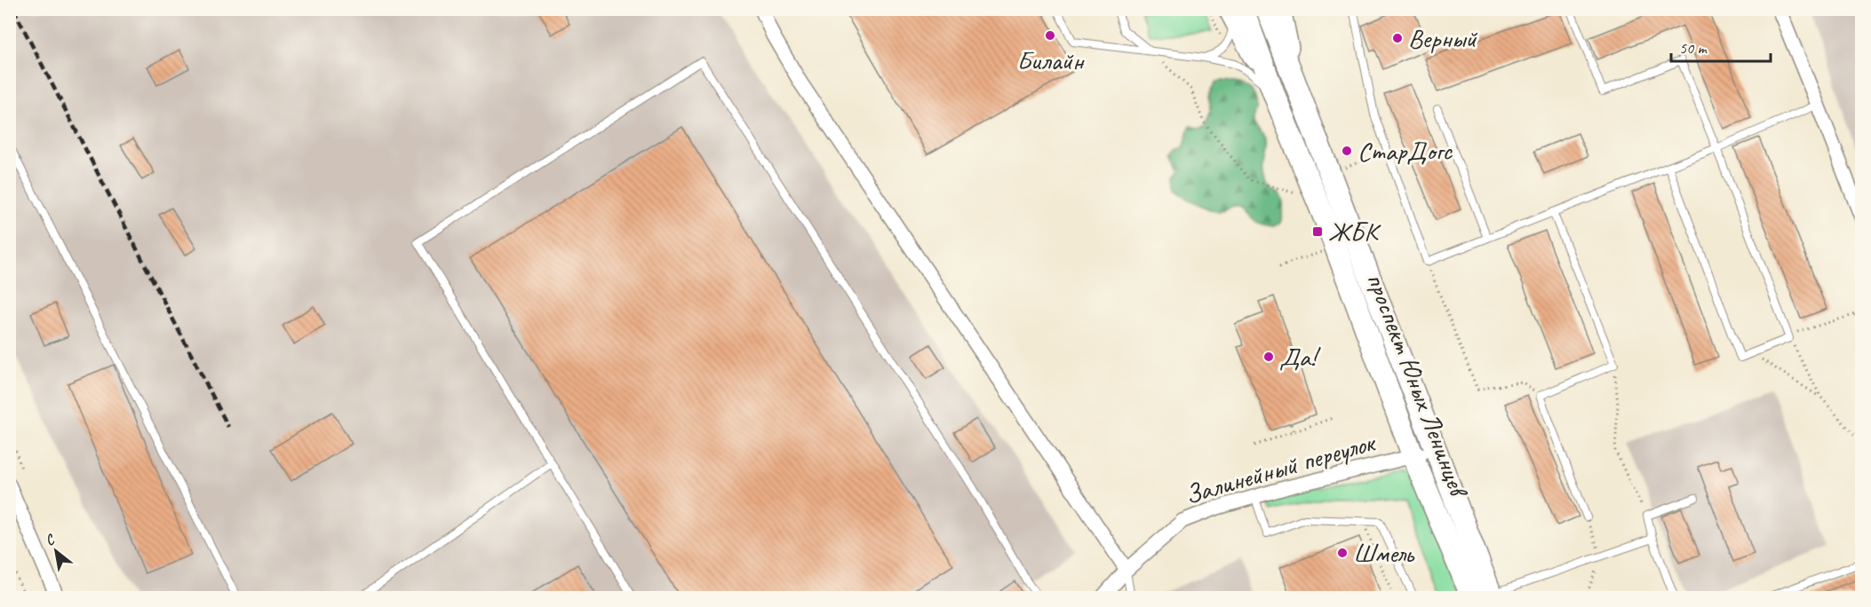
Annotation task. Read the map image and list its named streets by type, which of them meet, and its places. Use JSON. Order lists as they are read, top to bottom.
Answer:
{
  "streets": {
    "main road": ["проспект Юных Ленинцев"],
    "street": ["Залинейный переулок"]
  },
  "crossings": [
    ["проспект Юных Ленинцев", "Залинейный переулок"]
  ],
  "places": {
    "other": [
      "Билайн",
      "Верный",
      "СтарДогс",
      "Да!",
      "Шмель"
    ],
    "transit": ["ЖБК"]
  },
  "scale_bar": "50 m",
  "north": "top left"
}
